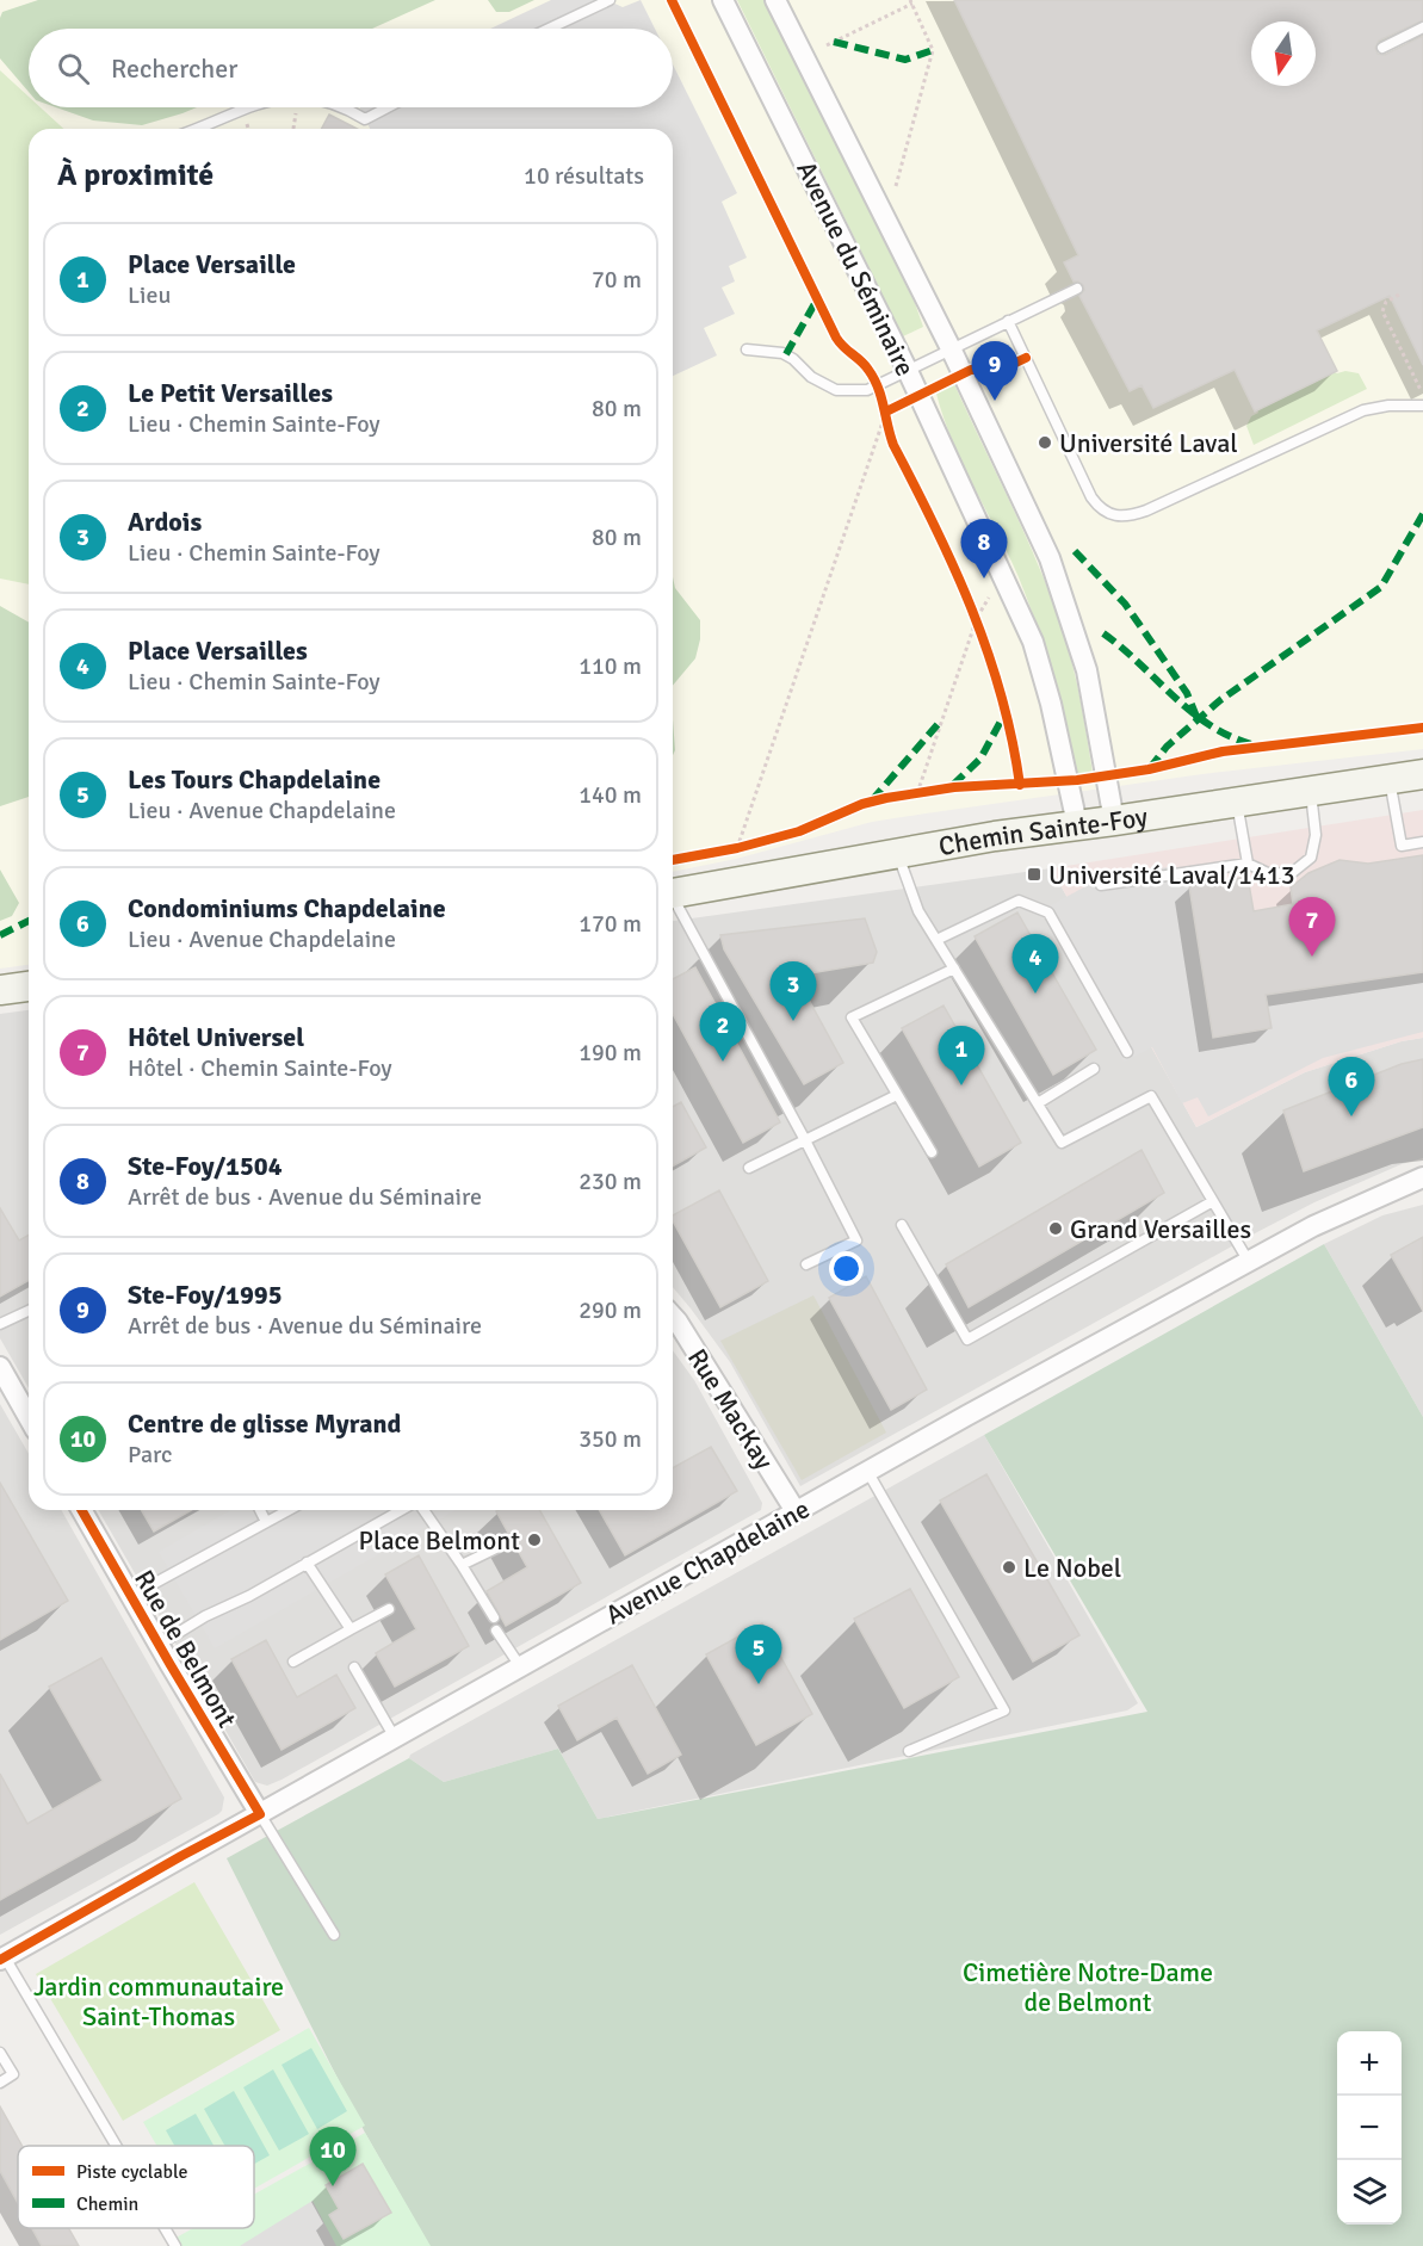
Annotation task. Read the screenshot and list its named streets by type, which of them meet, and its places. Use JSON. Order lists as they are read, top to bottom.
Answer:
{
  "streets": {
    "main road": ["Chemin Sainte-Foy"],
    "street": [
      "Avenue du Séminaire",
      "Rue MacKay",
      "Avenue Chapdelaine",
      "Rue de Belmont"
    ]
  },
  "crossings": [
    ["Avenue du Séminaire", "Chemin Sainte-Foy"],
    ["Rue MacKay", "Avenue Chapdelaine"],
    ["Avenue Chapdelaine", "Rue de Belmont"]
  ],
  "parks": ["Cimetière Notre-Dame de Belmont", "Jardin communautaire Saint-Thomas"],
  "places": {
    "other": [
      "Université Laval",
      "Grand Versailles",
      "Place Belmont",
      "Le Nobel"
    ],
    "transit": ["Université Laval/1413"]
  },
  "legend": ["Piste cyclable", "Chemin"],
  "north": "bottom",
  "page": {
    "search": "Rechercher",
    "heading": ["À proximité", "10 résultats"],
    "list": [
      {
        "mark": "1",
        "name": "Place Versaille",
        "note": "Lieu",
        "value": "70 m"
      },
      {
        "mark": "2",
        "name": "Le Petit Versailles",
        "note": "Lieu · Chemin Sainte-Foy",
        "value": "80 m"
      },
      {
        "mark": "3",
        "name": "Ardois",
        "note": "Lieu · Chemin Sainte-Foy",
        "value": "80 m"
      },
      {
        "mark": "4",
        "name": "Place Versailles",
        "note": "Lieu · Chemin Sainte-Foy",
        "value": "110 m"
      },
      {
        "mark": "5",
        "name": "Les Tours Chapdelaine",
        "note": "Lieu · Avenue Chapdelaine",
        "value": "140 m"
      },
      {
        "mark": "6",
        "name": "Condominiums Chapdelaine",
        "note": "Lieu · Avenue Chapdelaine",
        "value": "170 m"
      },
      {
        "mark": "7",
        "name": "Hôtel Universel",
        "note": "Hôtel · Chemin Sainte-Foy",
        "value": "190 m"
      },
      {
        "mark": "8",
        "name": "Ste-Foy/1504",
        "note": "Arrêt de bus · Avenue du Séminaire",
        "value": "230 m"
      },
      {
        "mark": "9",
        "name": "Ste-Foy/1995",
        "note": "Arrêt de bus · Avenue du Séminaire",
        "value": "290 m"
      },
      {
        "mark": "10",
        "name": "Centre de glisse Myrand",
        "note": "Parc",
        "value": "350 m"
      }
    ],
    "pins": [
      "9",
      "8",
      "7",
      "4",
      "3",
      "2",
      "1",
      "6",
      "5",
      "10"
    ],
    "map_buttons": ["+", "−"]
  }
}
